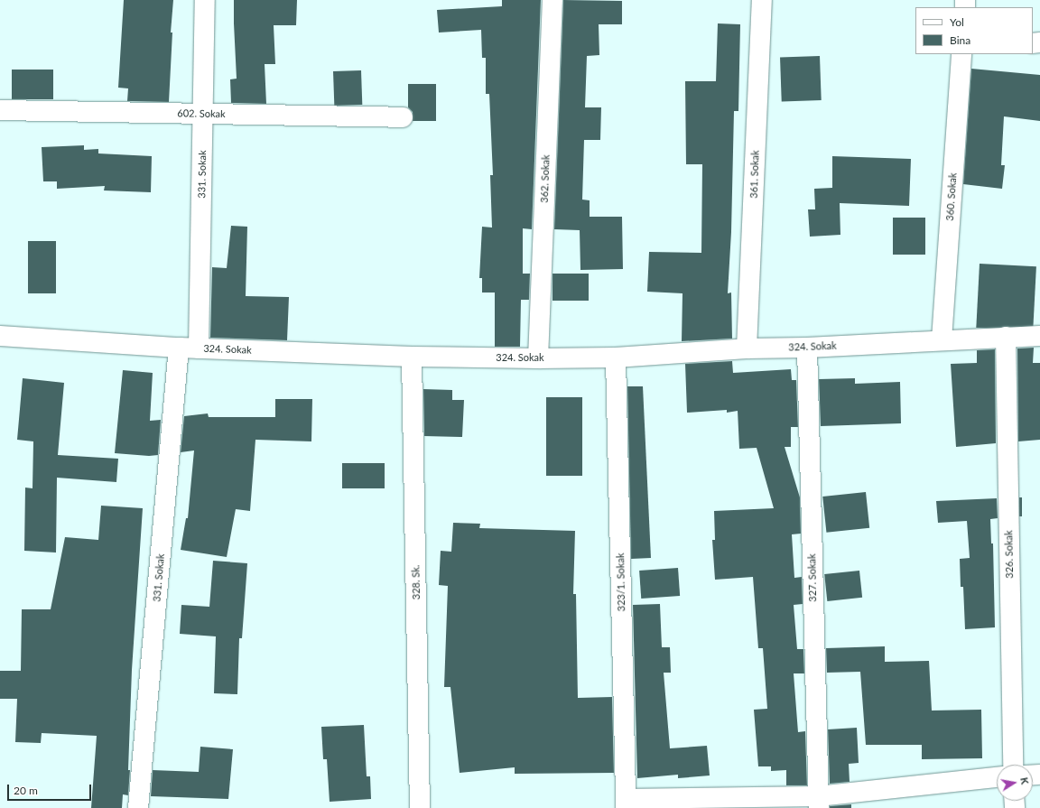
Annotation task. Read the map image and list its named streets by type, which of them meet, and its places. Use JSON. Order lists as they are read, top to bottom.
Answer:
{
  "streets": {
    "street": [
      "602. Sokak",
      "331. Sokak",
      "361. Sokak",
      "362. Sokak",
      "360. Sokak",
      "324. Sokak",
      "326. Sokak",
      "327. Sokak",
      "328. Sk.",
      "323/1. Sokak"
    ]
  },
  "crossings": [
    ["602. Sokak", "331. Sokak"],
    ["331. Sokak", "324. Sokak"],
    ["361. Sokak", "324. Sokak"],
    ["362. Sokak", "324. Sokak"],
    ["360. Sokak", "324. Sokak"],
    ["324. Sokak", "326. Sokak"],
    ["324. Sokak", "327. Sokak"],
    ["324. Sokak", "328. Sk."],
    ["324. Sokak", "323/1. Sokak"]
  ],
  "legend": ["Yol", "Bina"],
  "scale_bar": "20 m",
  "north": "right"
}
